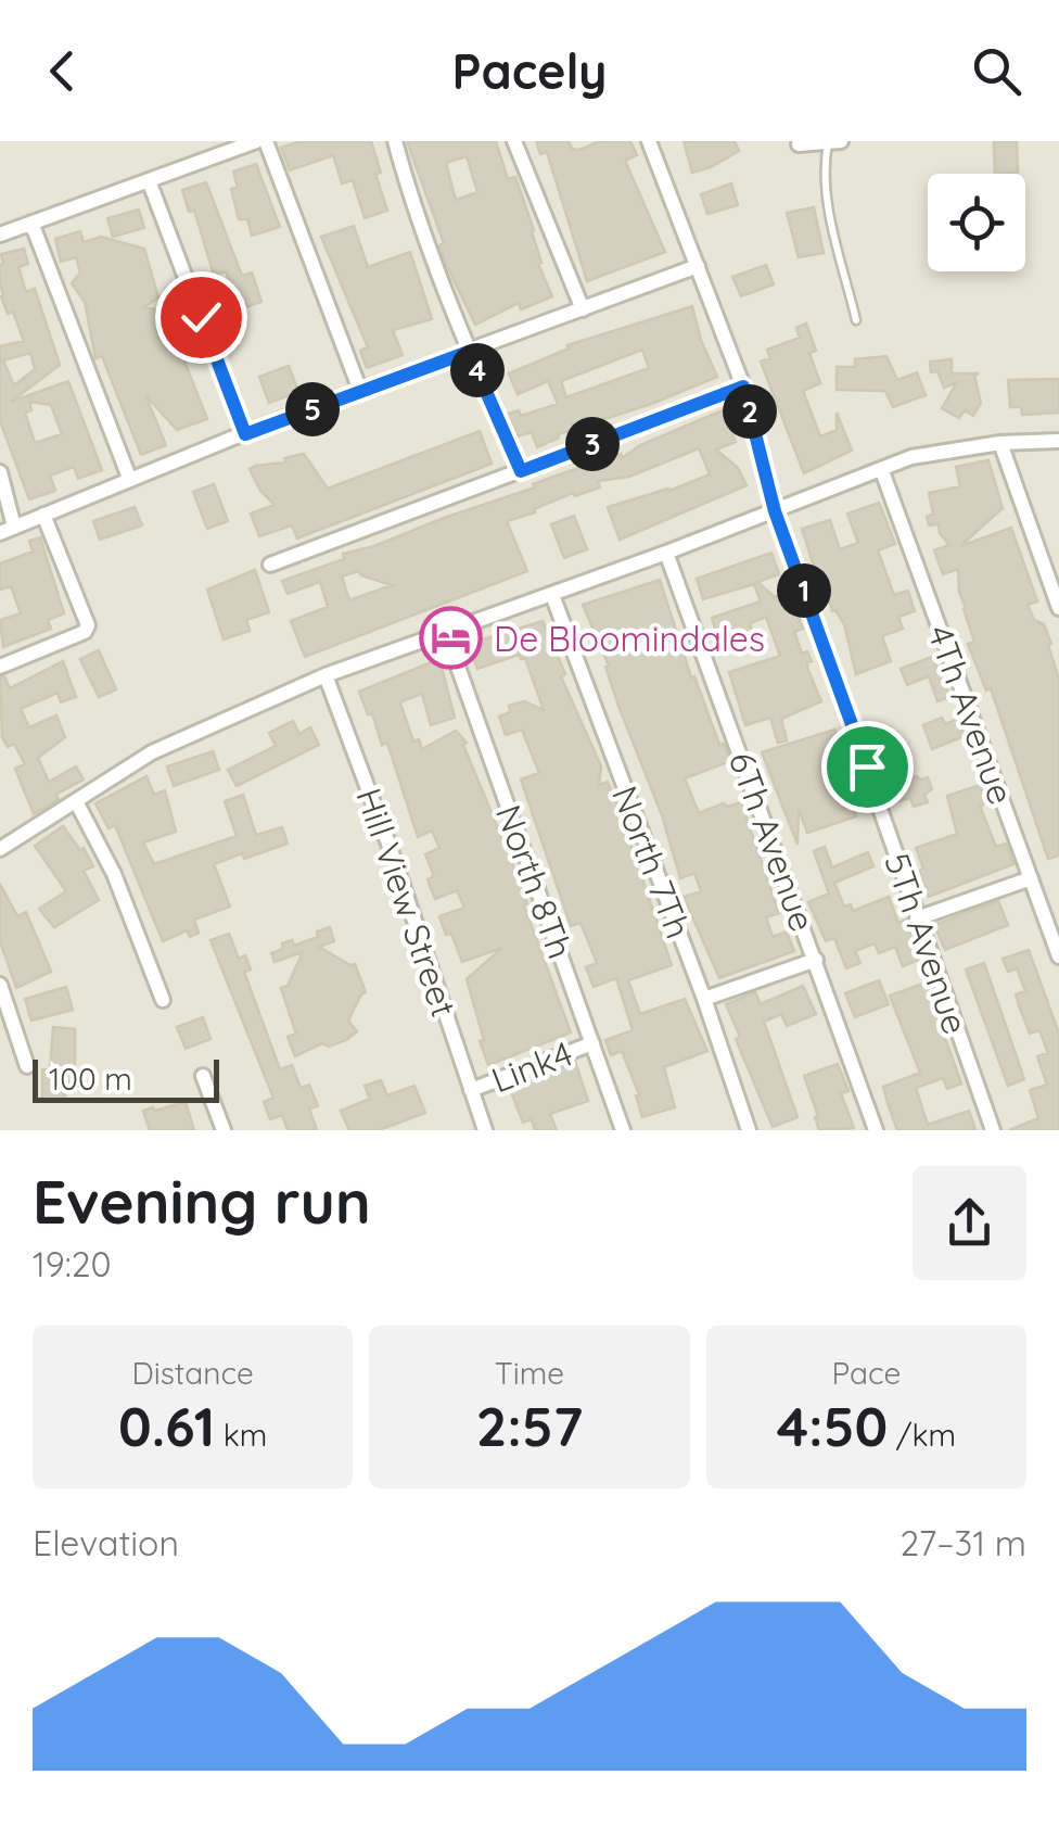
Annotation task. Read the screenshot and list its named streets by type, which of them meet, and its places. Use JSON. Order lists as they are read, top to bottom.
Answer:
{
  "streets": {
    "street": [
      "4Th Avenue",
      "6Th Avenue",
      "North 7Th",
      "North 8Th",
      "Hill View Street",
      "5Th Avenue",
      "Link4"
    ]
  },
  "crossings": [
    ["North 8Th", "Link4"],
    ["Hill View Street", "Link4"]
  ],
  "places": {
    "hotel": ["De Bloomindales"]
  },
  "scale_bar": "100 m",
  "page": {
    "header": "Pacely",
    "pins": [
      "4",
      "5",
      "2",
      "3",
      "1"
    ],
    "scale": "100 m",
    "heading": ["Evening run", "19:20"],
    "stats": [
      ["Distance", "0.61 km"],
      ["Time", "2:57"],
      ["Pace", "4:50 /km"]
    ],
    "chart": ["Elevation", "27–31 m"]
  }
}
